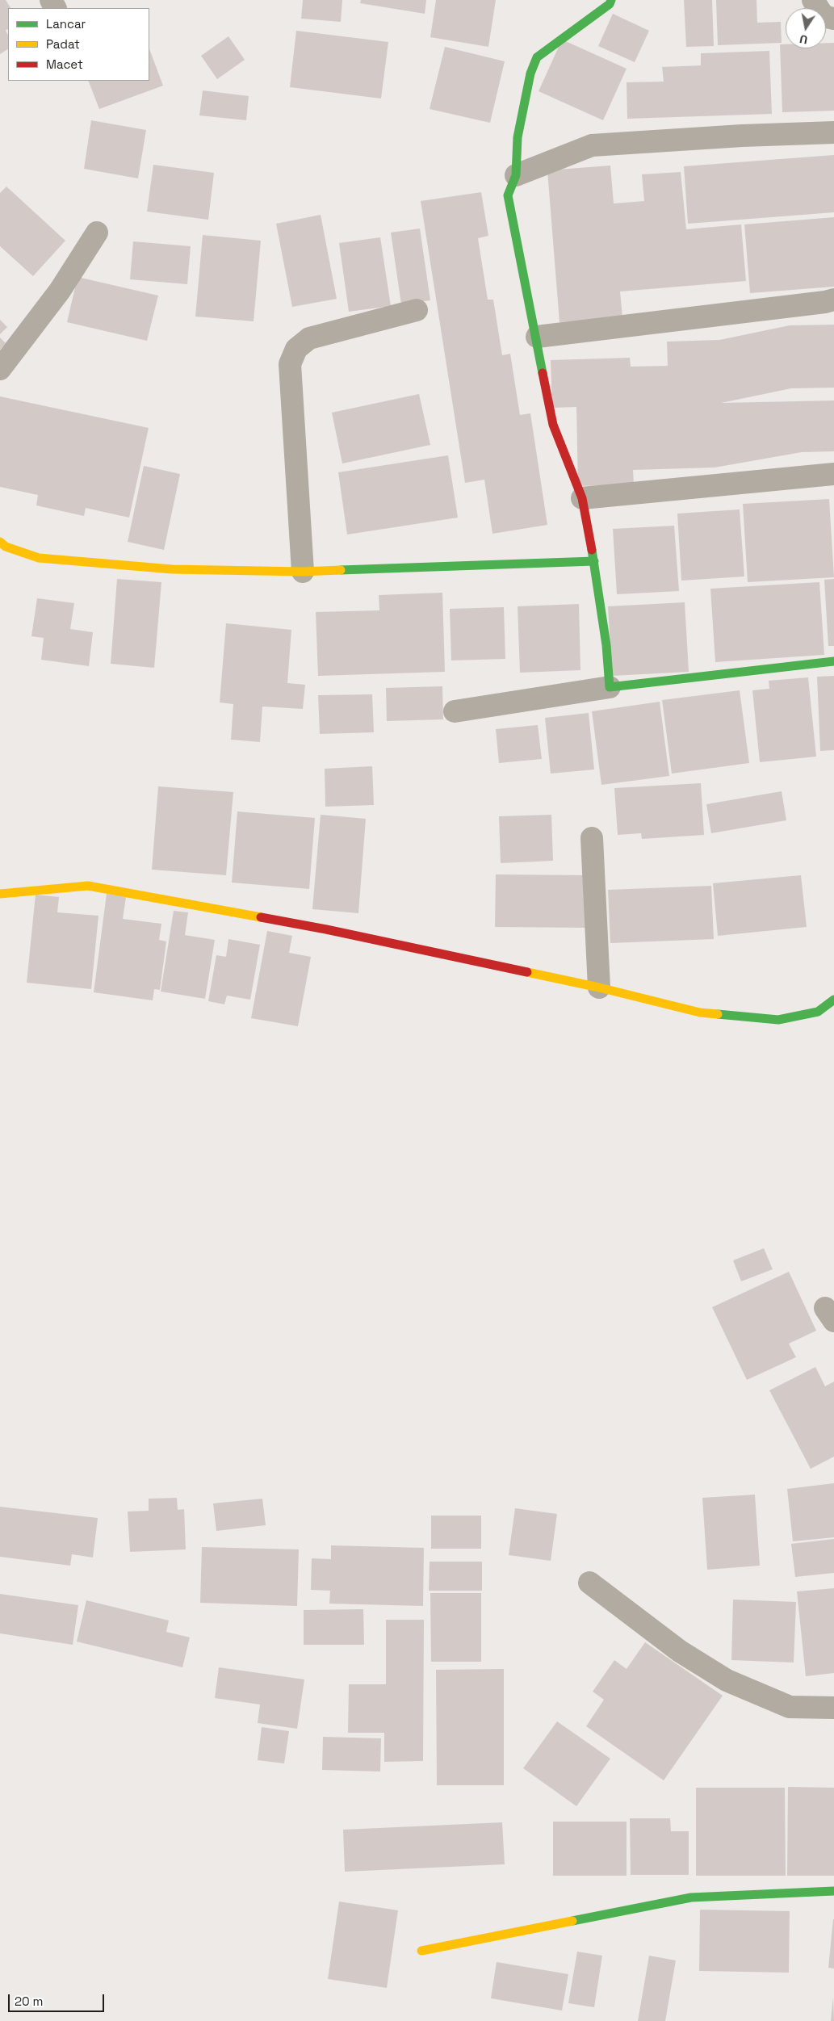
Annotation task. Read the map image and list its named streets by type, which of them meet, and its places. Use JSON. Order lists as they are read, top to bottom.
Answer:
{
  "legend": ["Lancar", "Padat", "Macet"],
  "scale_bar": "20 m",
  "north": "bottom"
}
